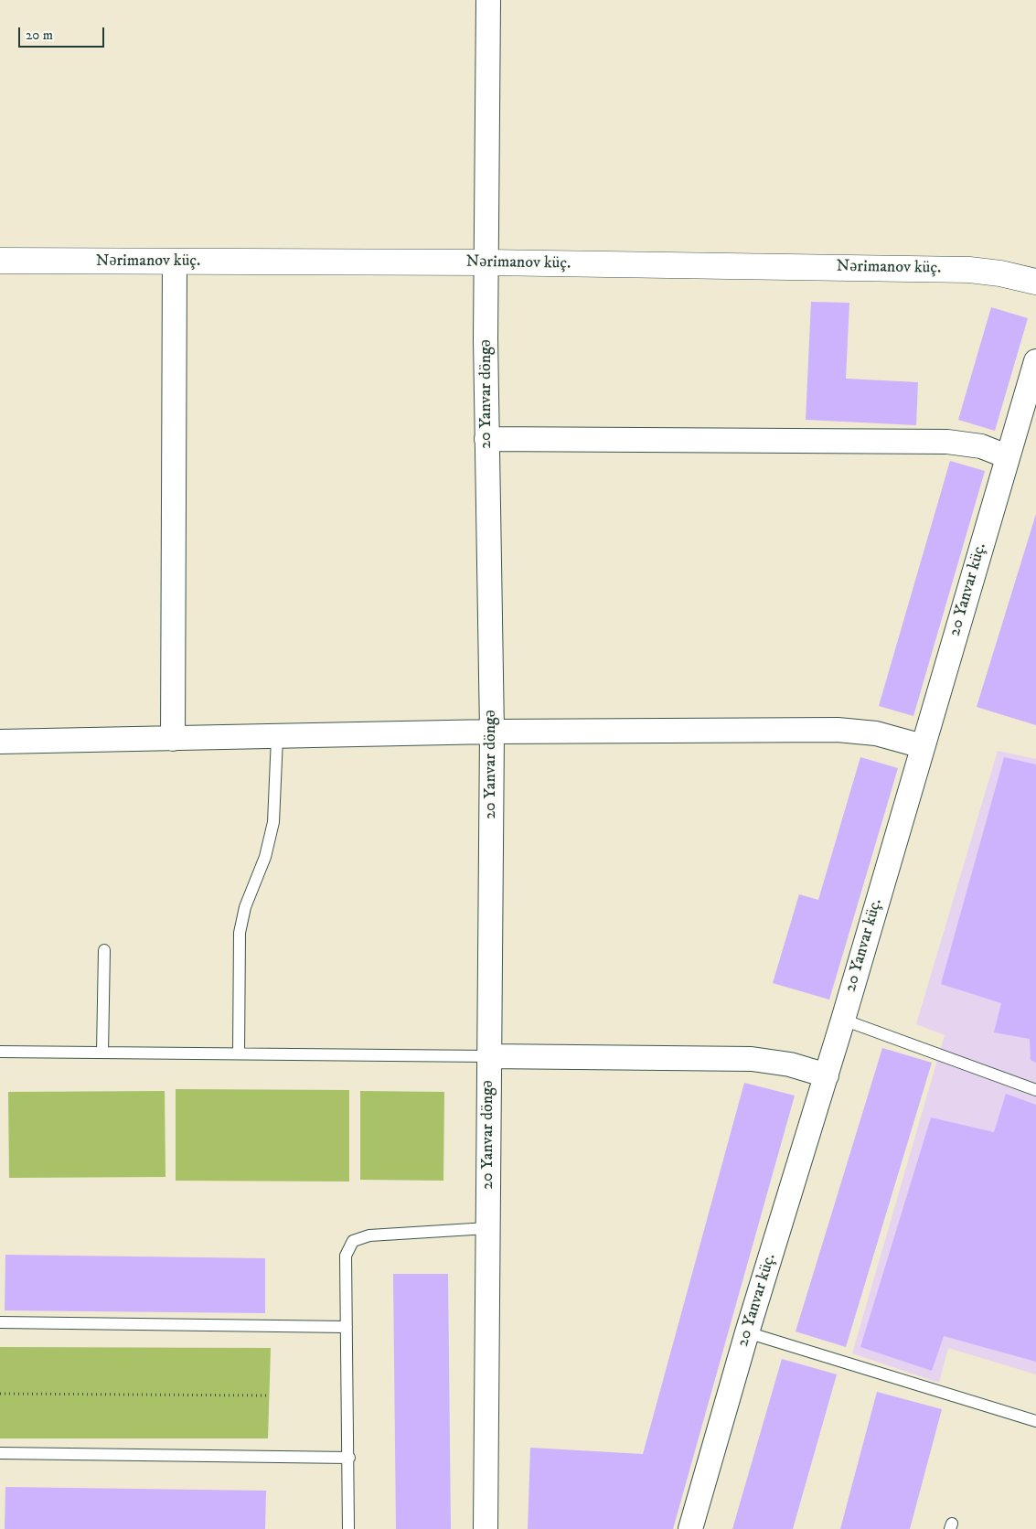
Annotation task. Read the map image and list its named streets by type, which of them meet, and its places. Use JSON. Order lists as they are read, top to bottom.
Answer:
{
  "streets": {
    "street": ["Nərimanov küç.", "20 Yanvar döngə", "20 Yanvar küç."]
  },
  "crossings": [
    ["Nərimanov küç.", "20 Yanvar döngə"]
  ],
  "scale_bar": "20 m"
}
